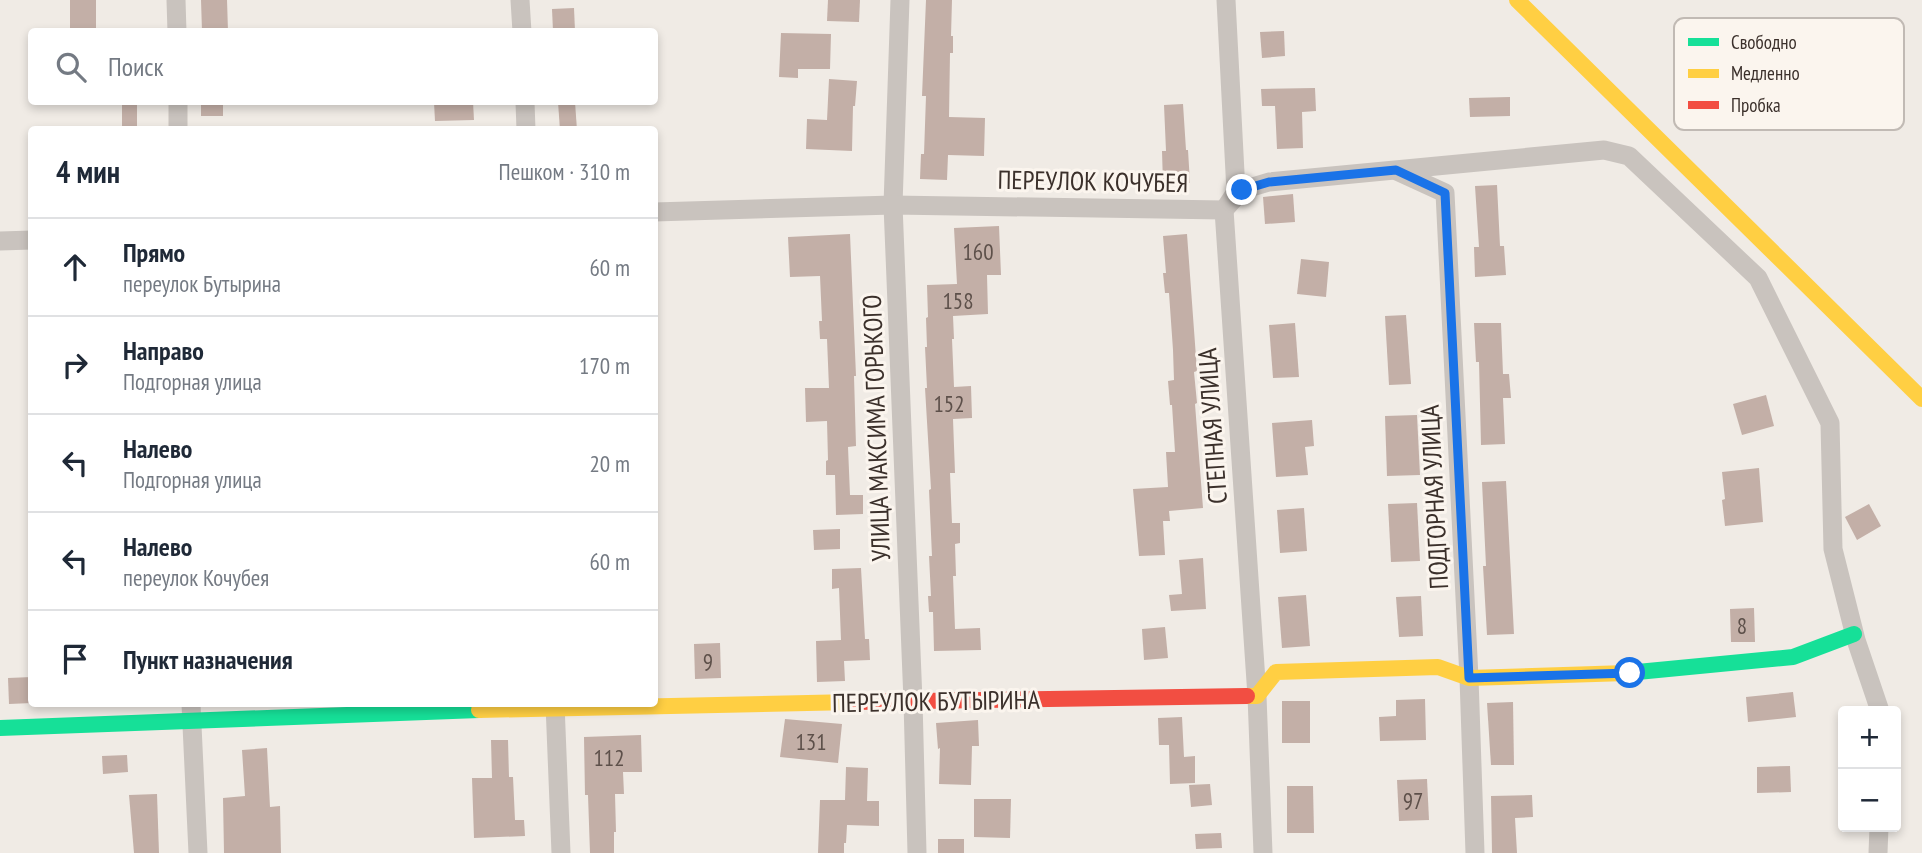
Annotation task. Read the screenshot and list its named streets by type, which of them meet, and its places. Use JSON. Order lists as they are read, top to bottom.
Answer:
{
  "streets": {
    "street": [
      "ПЕРЕУЛОК КОЧУБЕЯ",
      "СТЕПНАЯ УЛИЦА",
      "УЛИЦА МАКСИМА ГОРЬКОГО",
      "ПОДГОРНАЯ УЛИЦА",
      "ПЕРЕУЛОК БУТЫРИНА"
    ]
  },
  "crossings": [
    ["ПЕРЕУЛОК КОЧУБЕЯ", "СТЕПНАЯ УЛИЦА"],
    ["ПЕРЕУЛОК КОЧУБЕЯ", "УЛИЦА МАКСИМА ГОРЬКОГО"],
    ["ПЕРЕУЛОК КОЧУБЕЯ", "ПОДГОРНАЯ УЛИЦА"],
    ["СТЕПНАЯ УЛИЦА", "ПЕРЕУЛОК БУТЫРИНА"],
    ["УЛИЦА МАКСИМА ГОРЬКОГО", "ПЕРЕУЛОК БУТЫРИНА"]
  ],
  "house_numbers": [
    "160",
    "158",
    "152",
    "8",
    "9",
    "131",
    "112",
    "97"
  ],
  "legend": ["Свободно", "Медленно", "Пробка"],
  "page": {
    "search": "Поиск",
    "heading": ["4 мин", "Пешком · 310 m"],
    "list": [
      ["Прямо", "переулок Бутырина", "60 m"],
      ["Направо", "Подгорная улица", "170 m"],
      ["Налево", "Подгорная улица", "20 m"],
      ["Налево", "переулок Кочубея", "60 m"],
      "Пункт назначения"
    ],
    "map_buttons": ["+", "−"]
  }
}
